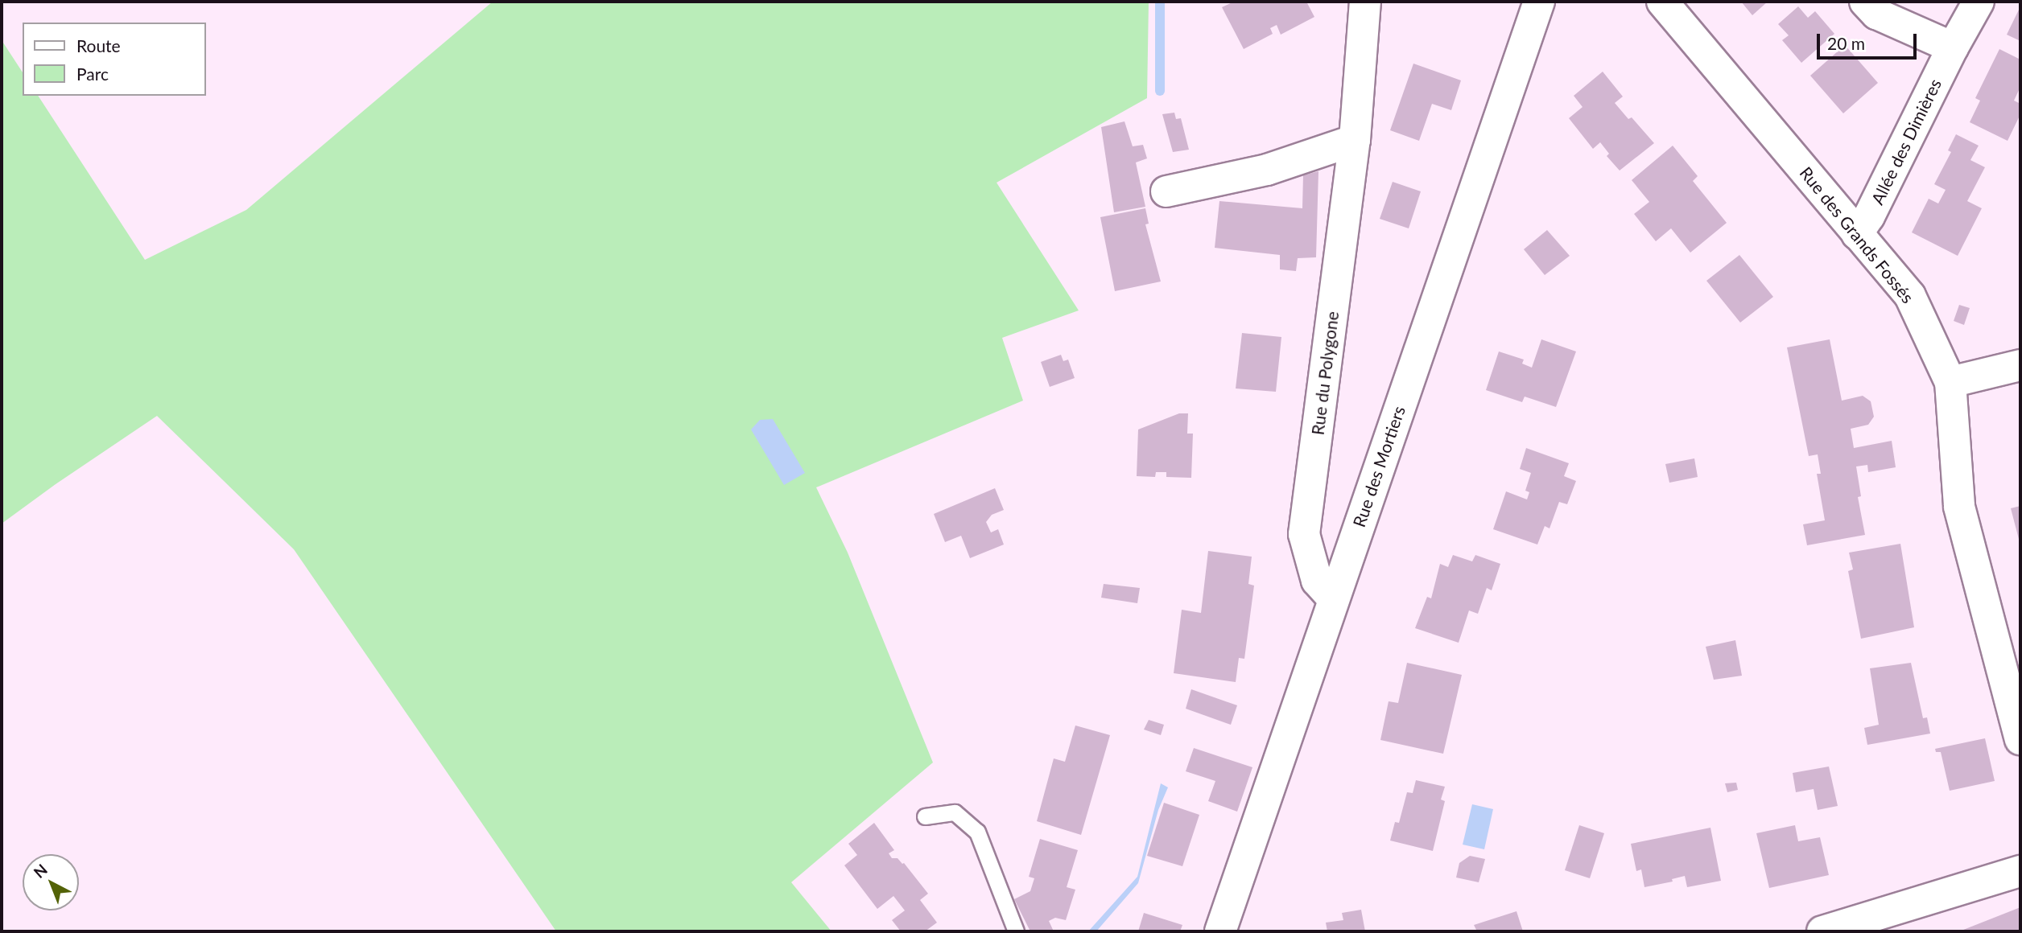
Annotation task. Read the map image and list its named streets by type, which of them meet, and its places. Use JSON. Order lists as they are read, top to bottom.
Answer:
{
  "streets": {
    "street": [
      "Allée des Dimières",
      "Rue des Grands Fossés",
      "Rue du Polygone",
      "Rue des Mortiers"
    ]
  },
  "crossings": [
    ["Allée des Dimières", "Rue des Grands Fossés"],
    ["Rue du Polygone", "Rue des Mortiers"]
  ],
  "legend": ["Route", "Parc"],
  "scale_bar": "20 m",
  "north": "top left"
}
